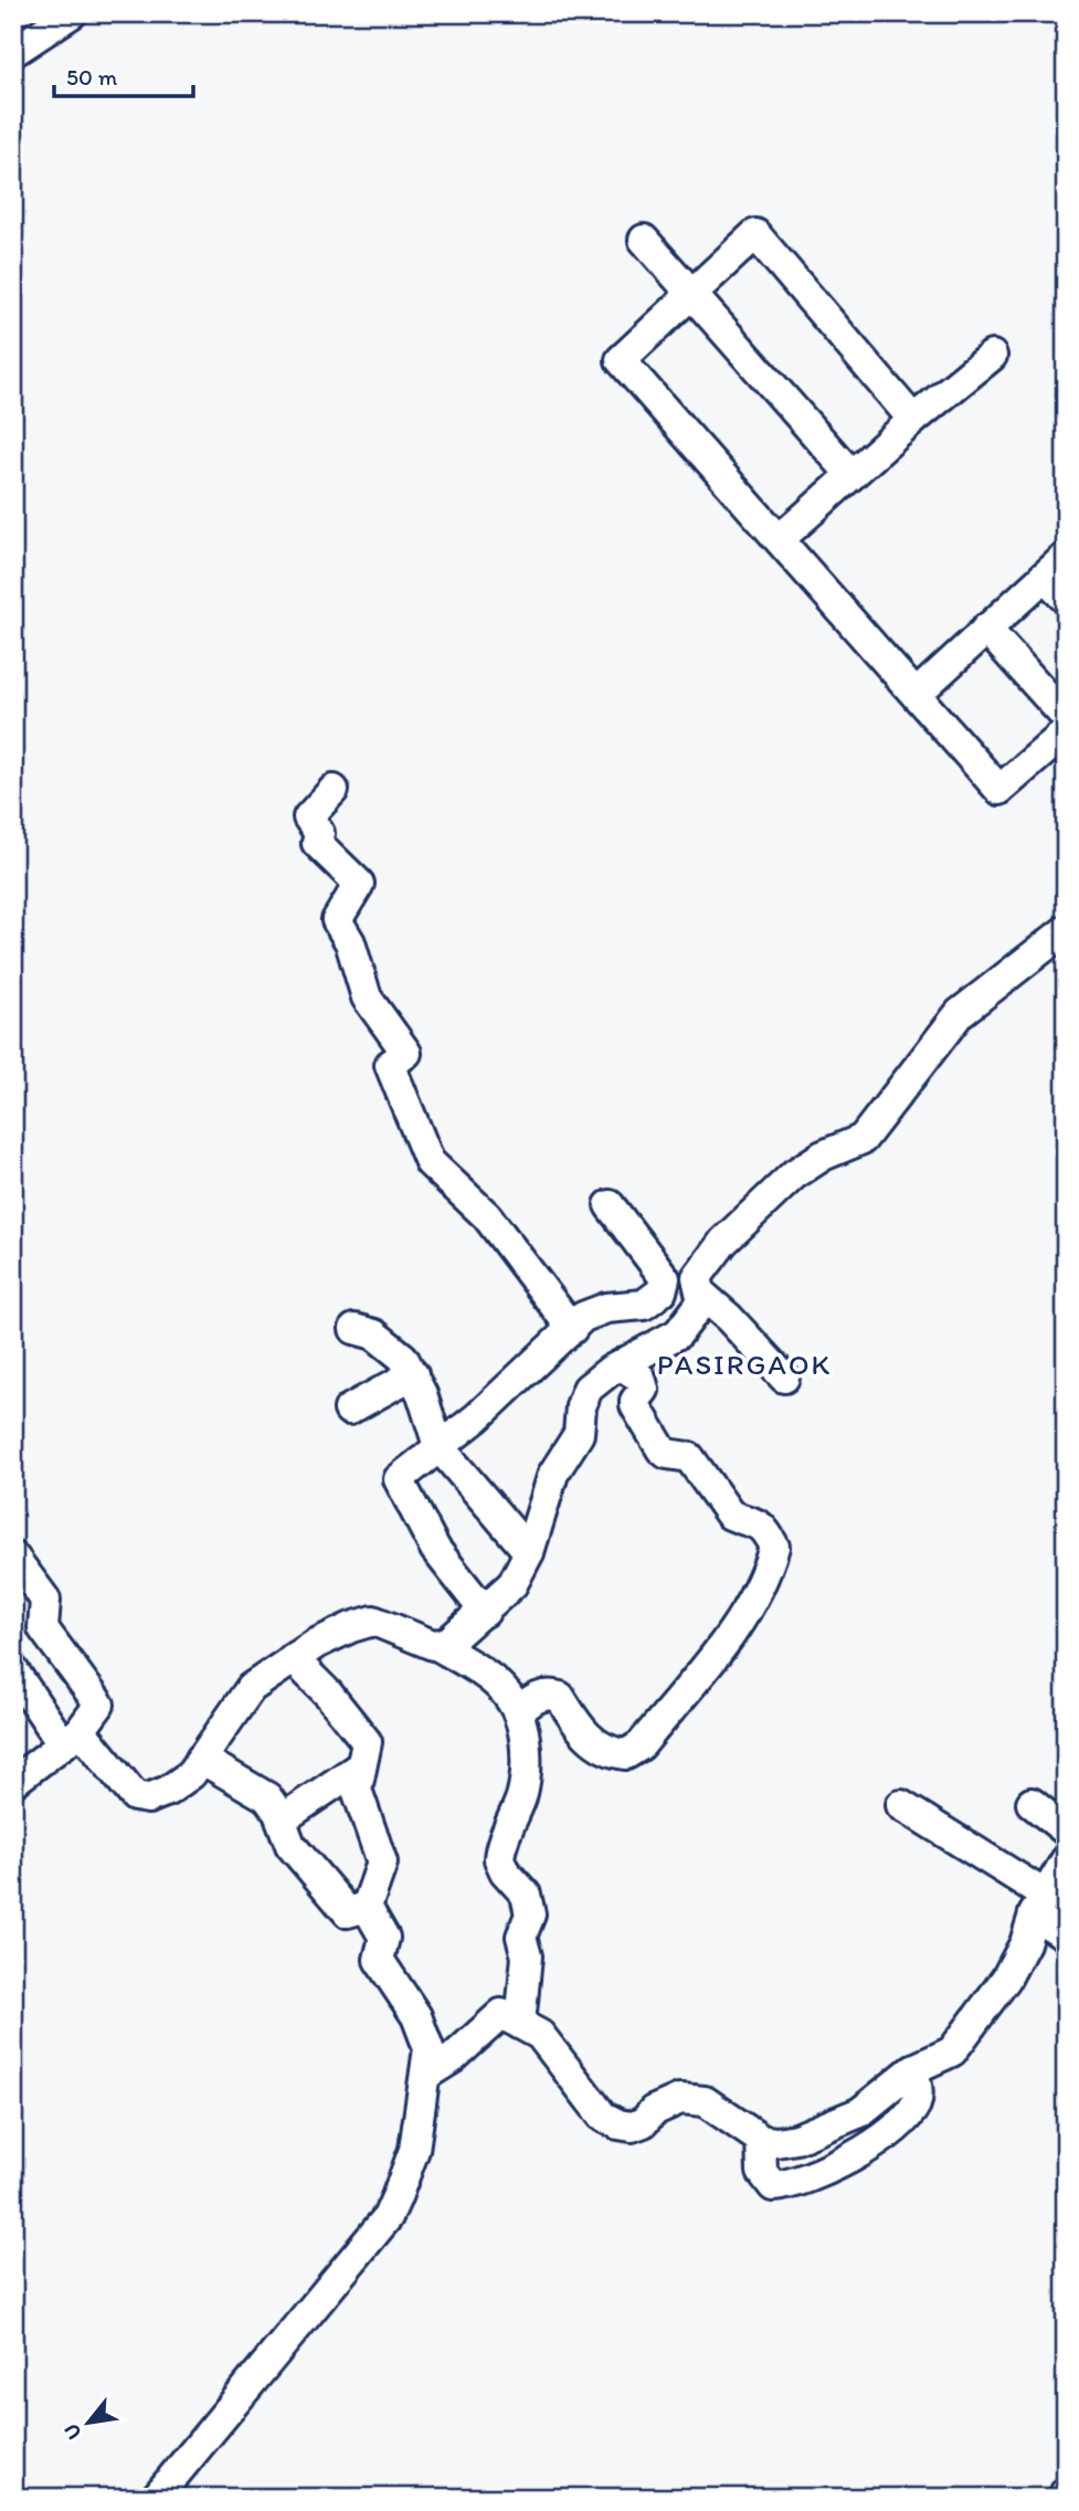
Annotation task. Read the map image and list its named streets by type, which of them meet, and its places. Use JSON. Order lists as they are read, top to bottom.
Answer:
{
  "districts": ["PASIRGAOK"],
  "scale_bar": "50 m",
  "north": "bottom left"
}
